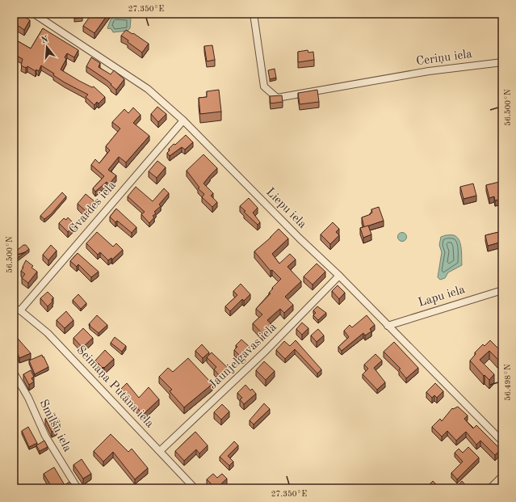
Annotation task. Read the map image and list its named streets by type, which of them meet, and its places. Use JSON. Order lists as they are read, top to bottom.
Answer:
{
  "streets": {
    "street": [
      "Ceriņu iela",
      "Gvardes iela",
      "Liepu iela",
      "Lapu iela",
      "Jaunjelgavas iela",
      "Seimaņa Putāna iela",
      "Smilšu iela"
    ]
  },
  "crossings": [
    ["Gvardes iela", "Liepu iela"],
    ["Gvardes iela", "Seimaņa Putāna iela"],
    ["Liepu iela", "Lapu iela"],
    ["Liepu iela", "Jaunjelgavas iela"],
    ["Jaunjelgavas iela", "Seimaņa Putāna iela"]
  ],
  "north": "top",
  "coordinates": ["27.350°E", "56.500°N", "56.498°N"]
}
